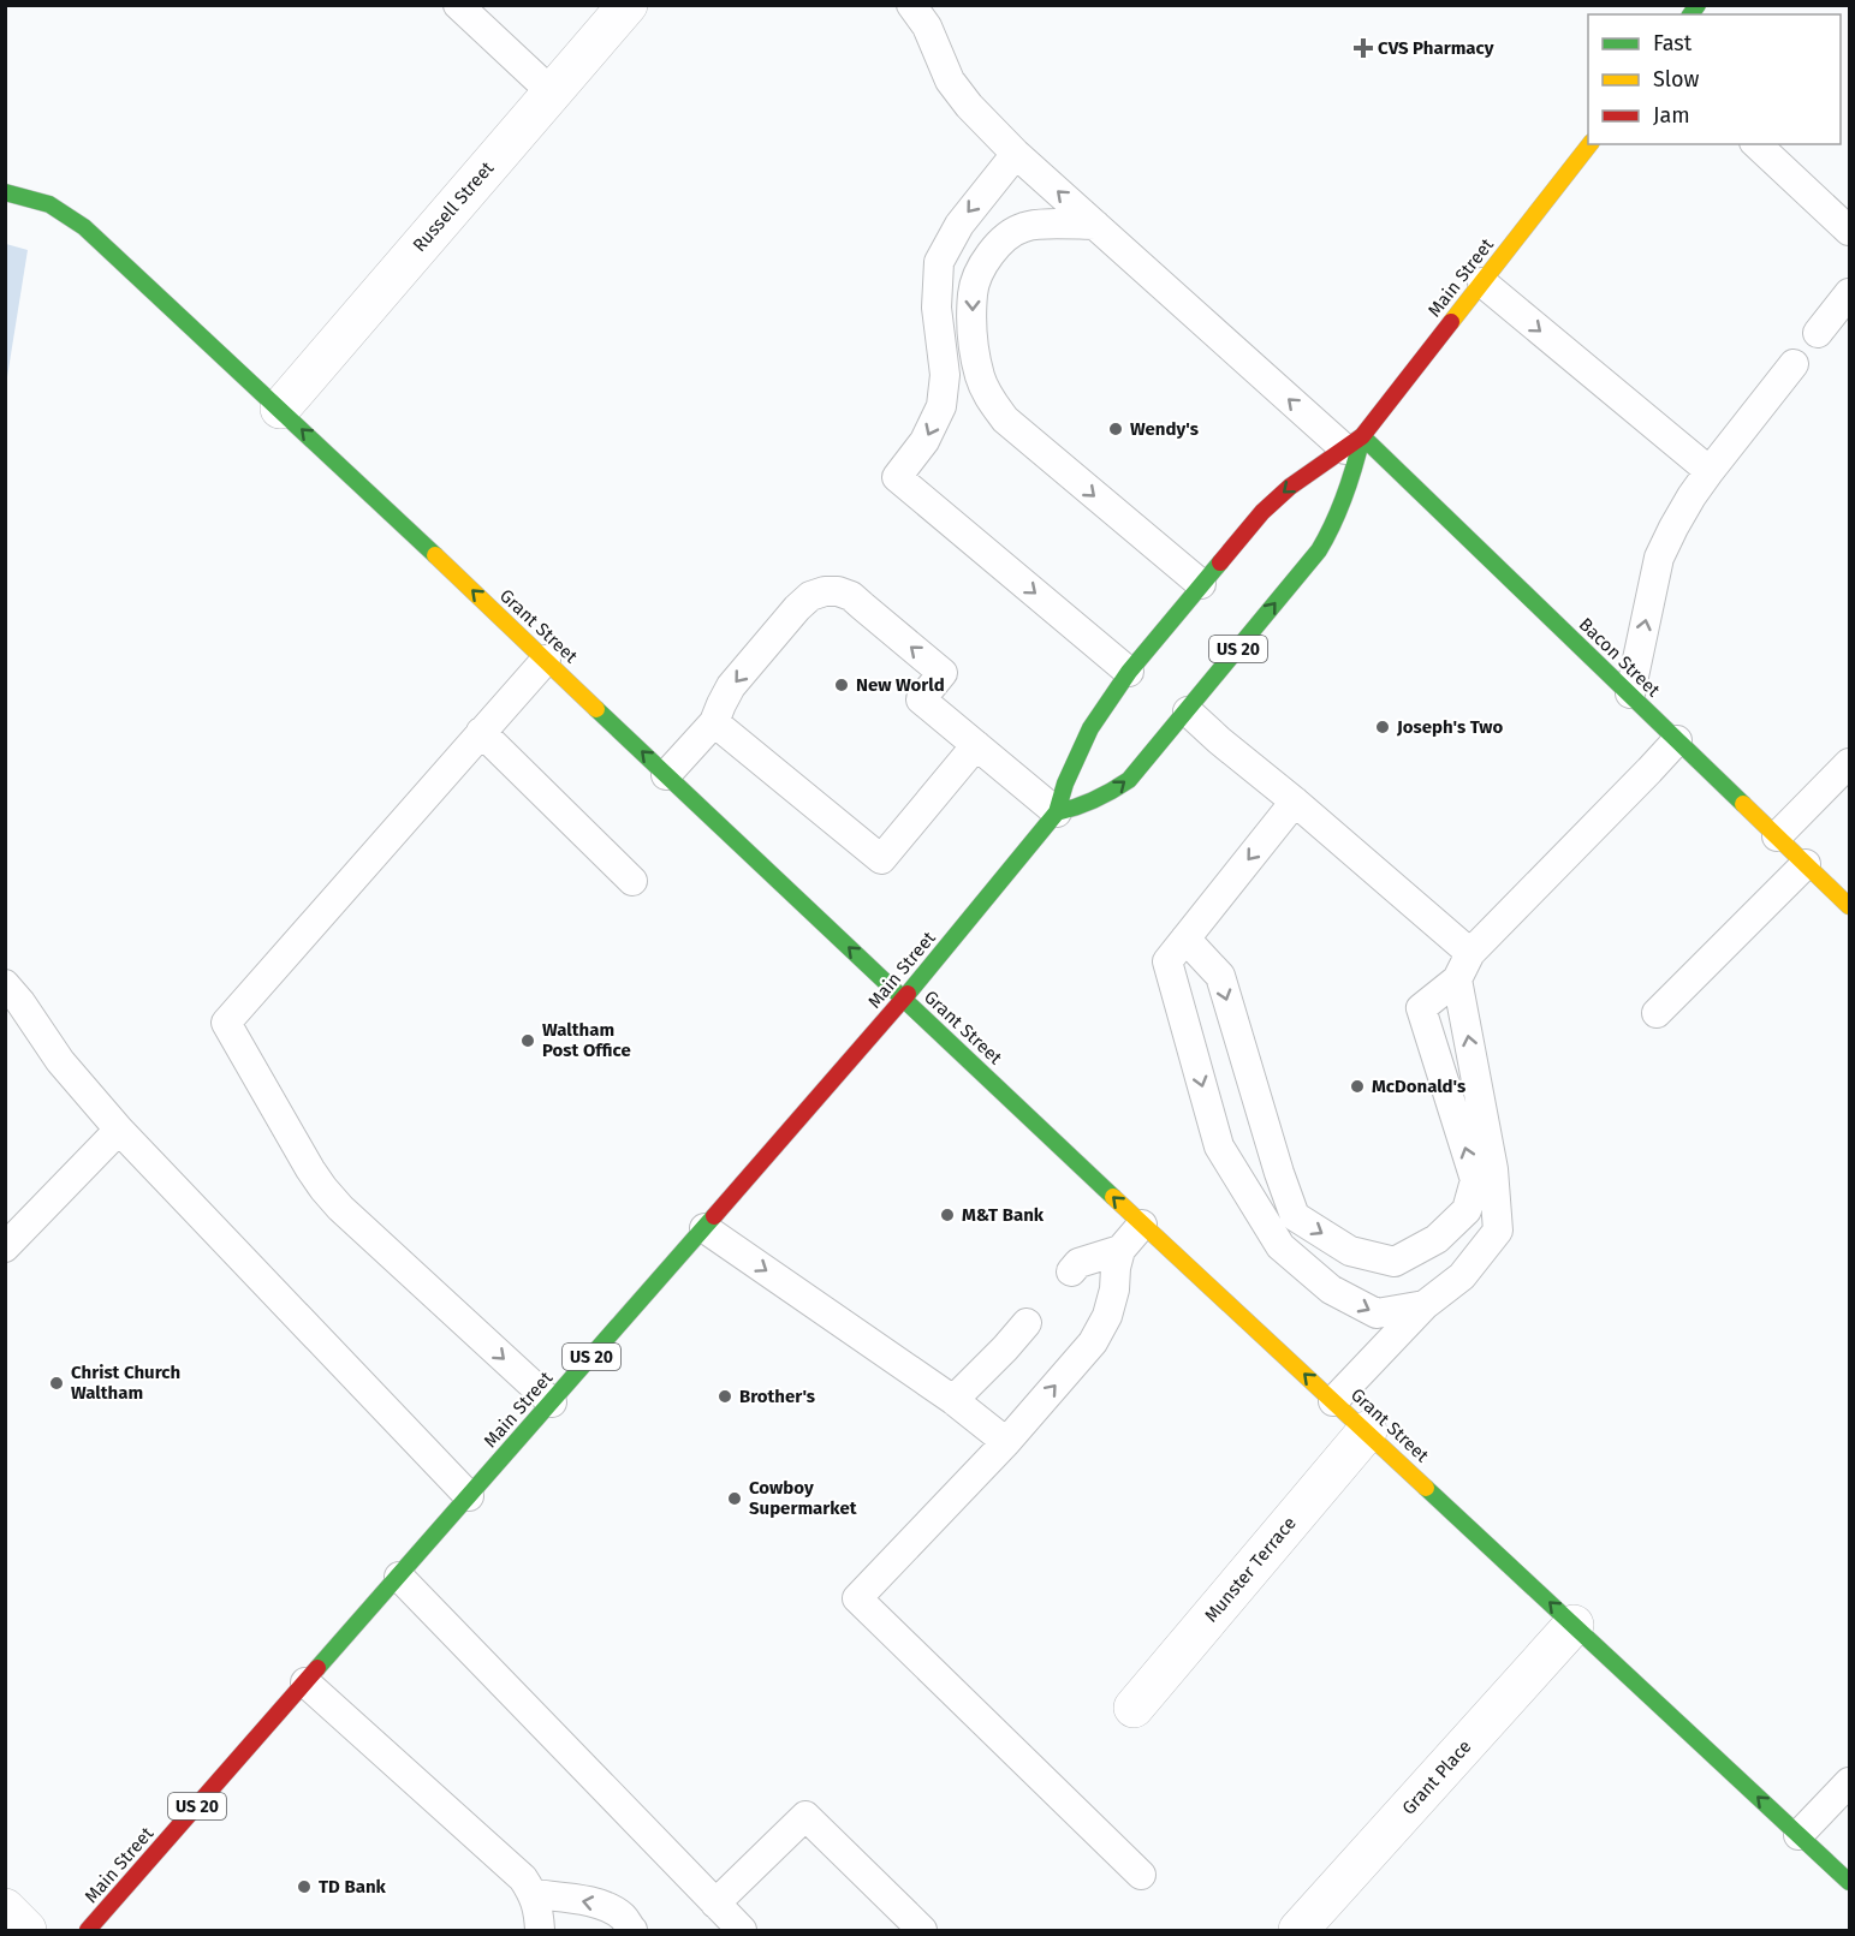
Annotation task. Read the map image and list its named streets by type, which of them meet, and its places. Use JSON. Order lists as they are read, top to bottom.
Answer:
{
  "streets": {
    "main road": [
      "Main Street",
      "Grant Street",
      "US 20",
      "Bacon Street"
    ],
    "street": ["Russell Street", "Munster Terrace", "Grant Place"]
  },
  "crossings": [
    ["Russell Street", "Grant Street"],
    ["Main Street", "Grant Street"],
    ["Main Street", "Bacon Street"],
    ["Grant Street", "Munster Terrace"],
    ["Grant Street", "Grant Place"]
  ],
  "one_way": ["Grant Street"],
  "places": {
    "health": ["CVS Pharmacy"],
    "other": [
      "Wendy's",
      "New World",
      "Joseph's Two",
      "Waltham Post Office",
      "McDonald's",
      "M&T Bank",
      "Christ Church Waltham",
      "Brother's",
      "Cowboy Supermarket",
      "TD Bank"
    ]
  },
  "legend": ["Fast", "Slow", "Jam"]
}
